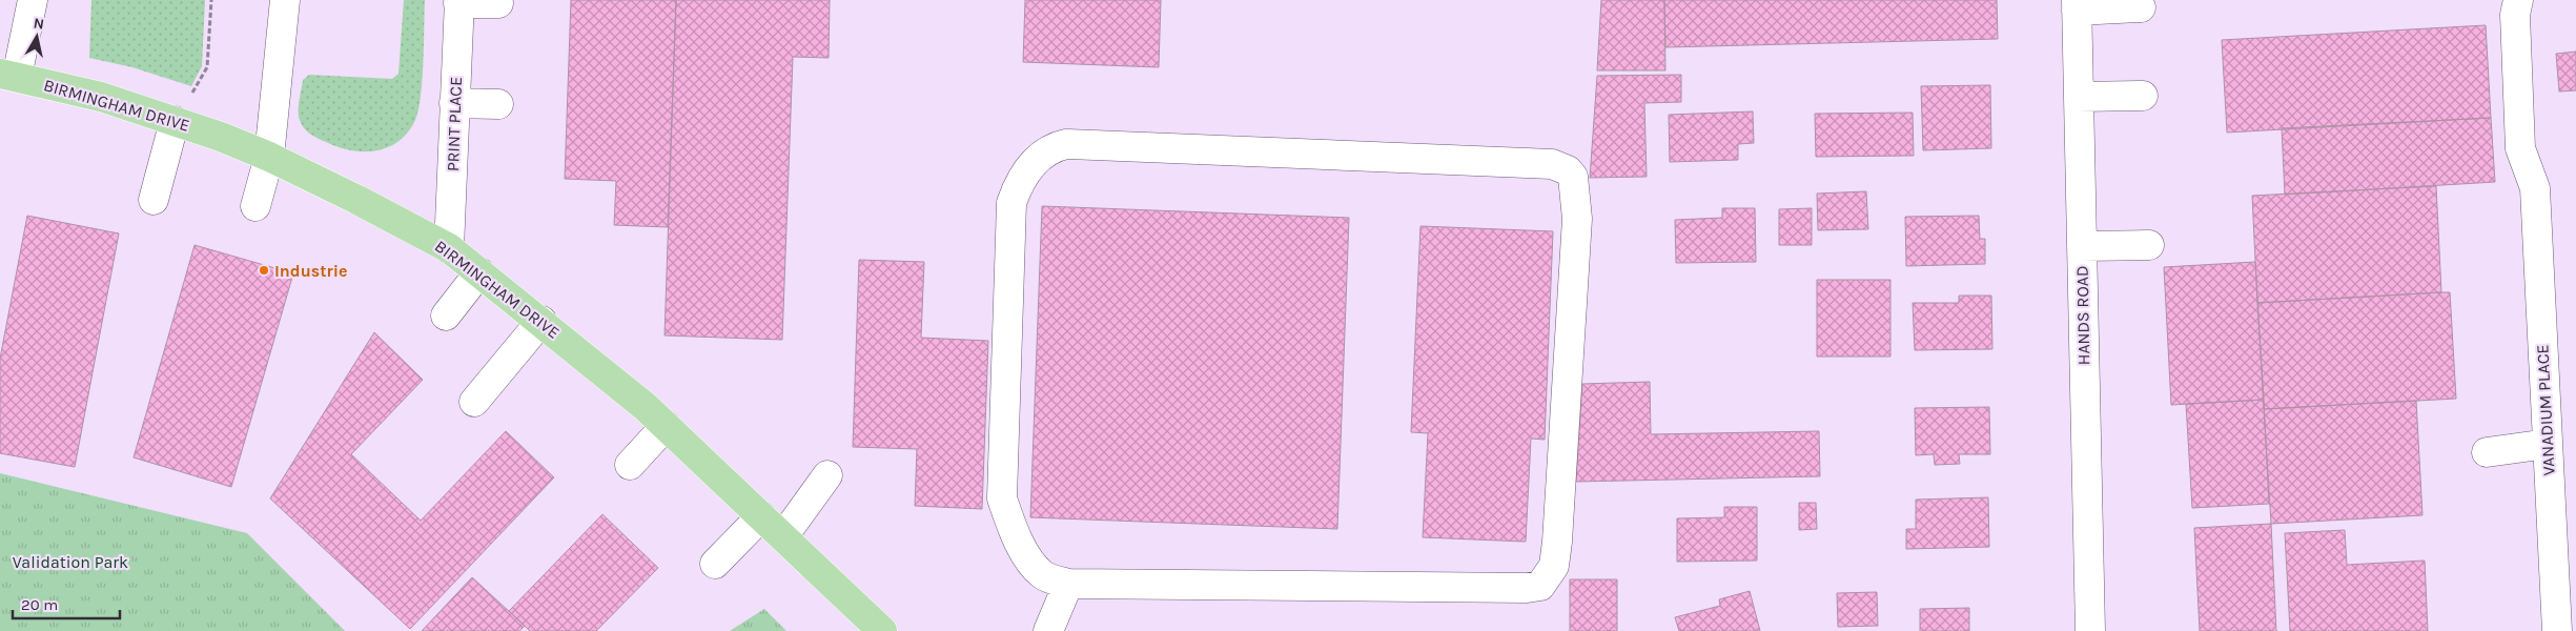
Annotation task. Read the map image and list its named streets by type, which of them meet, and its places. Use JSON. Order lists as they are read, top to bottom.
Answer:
{
  "streets": {
    "main road": ["BIRMINGHAM DRIVE"],
    "street": ["PRINT PLACE", "HANDS ROAD", "VANADIUM PLACE"]
  },
  "crossings": [
    ["BIRMINGHAM DRIVE", "PRINT PLACE"]
  ],
  "parks": ["Validation Park"],
  "places": ["Industrie"],
  "scale_bar": "20 m",
  "north": "top"
}
